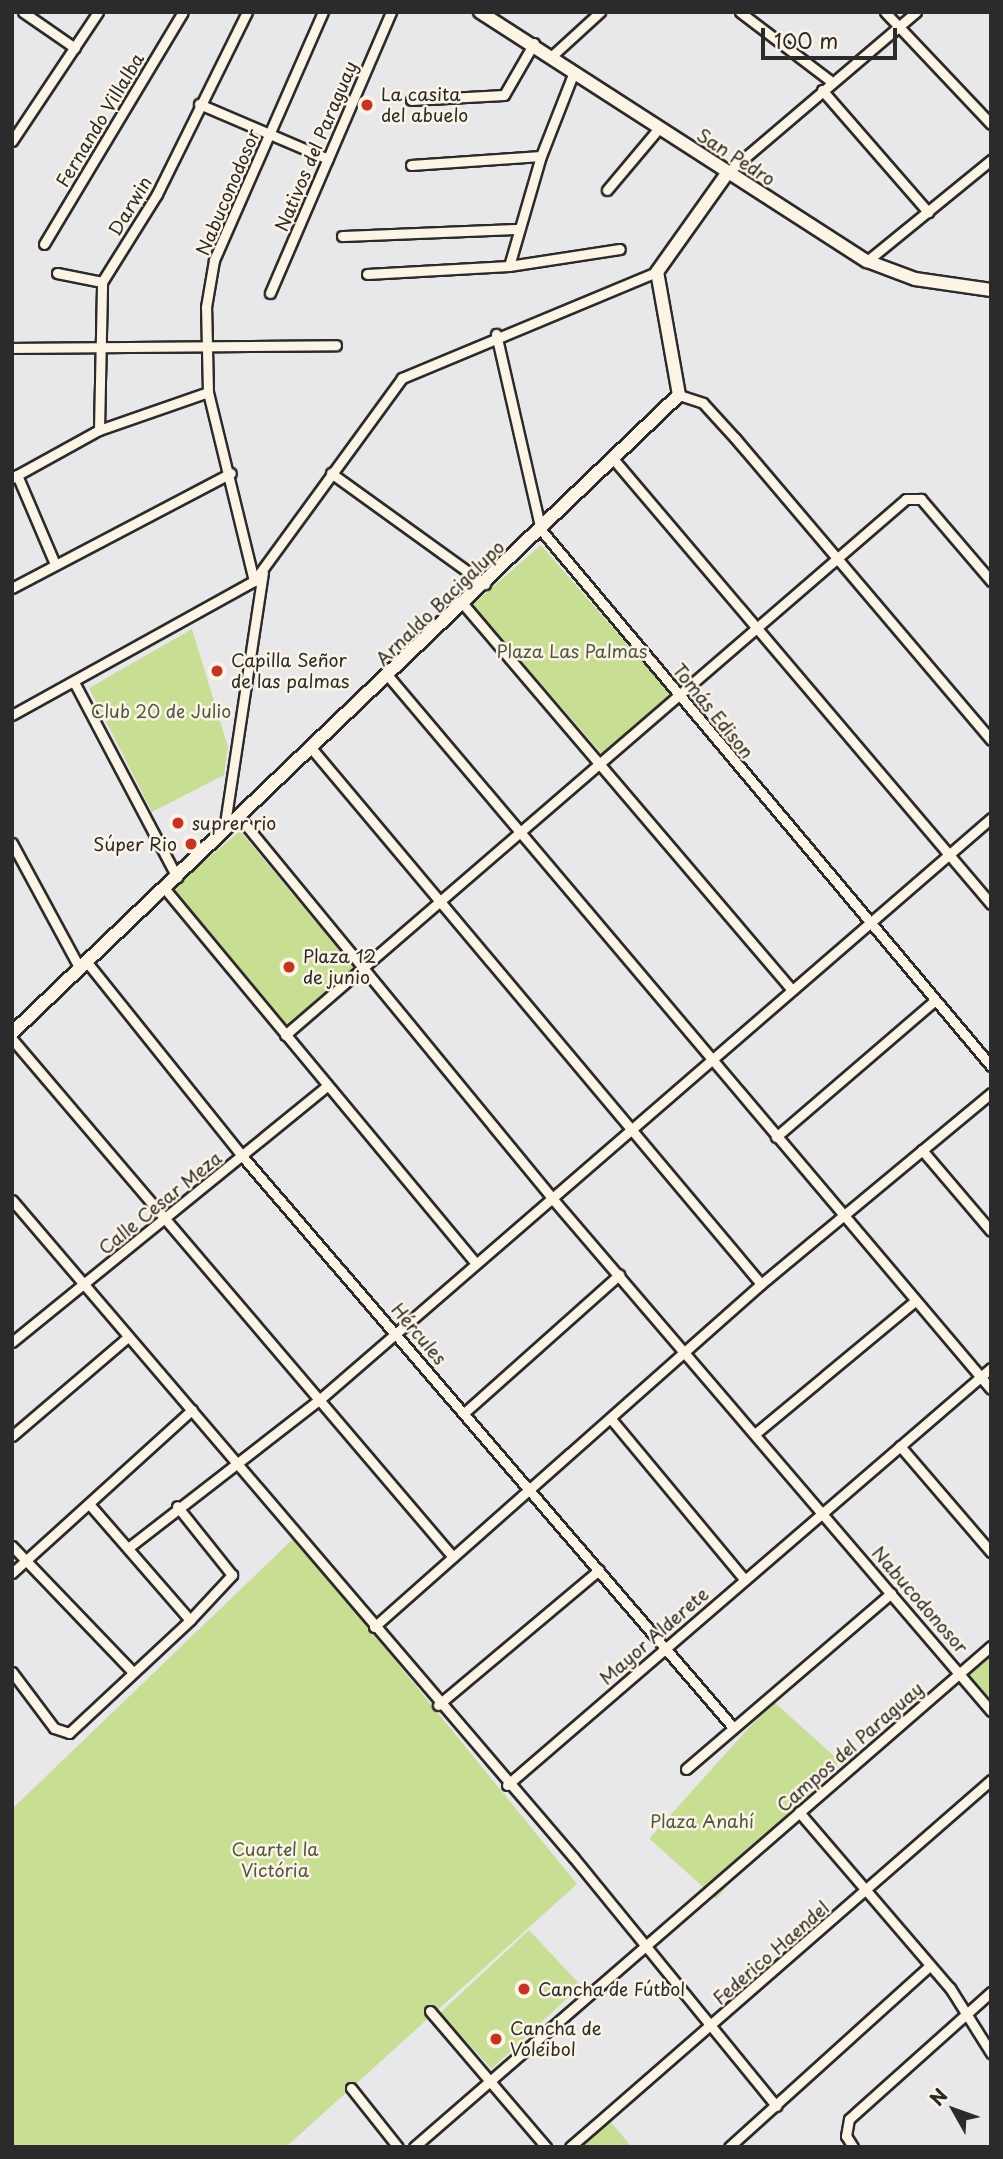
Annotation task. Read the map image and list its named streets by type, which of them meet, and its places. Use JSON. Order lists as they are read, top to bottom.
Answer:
{
  "streets": {
    "street": [
      "Fernando Villalba",
      "Nativos del Paraguay",
      "San Pedro",
      "Nabuconodosor",
      "Darwin",
      "Arnaldo Bacigalupo",
      "Tomás Edison",
      "Calle Cesar Meza",
      "Hércules",
      "Nabucodonosor",
      "Mayor Alderete",
      "Campos del Paraguay",
      "Federico Haendel"
    ]
  },
  "crossings": [
    ["Arnaldo Bacigalupo", "Tomás Edison"],
    ["Arnaldo Bacigalupo", "Hércules"],
    ["Arnaldo Bacigalupo", "Nabucodonosor"],
    ["Calle Cesar Meza", "Hércules"],
    ["Hércules", "Mayor Alderete"],
    ["Nabucodonosor", "Mayor Alderete"],
    ["Nabucodonosor", "Campos del Paraguay"]
  ],
  "parks": [
    "Plaza Las Palmas",
    "Club 20 de Julio",
    "Plaza Anahí",
    "Cuartel la Victória"
  ],
  "places": [
    "La casita del abuelo",
    "Capilla Señor de las palmas",
    "suprer rio",
    "Súper Rio",
    "Plaza 12 de junio",
    "Cancha de Fútbol",
    "Cancha de Voleibol"
  ],
  "scale_bar": "100 m",
  "north": "top left"
}
